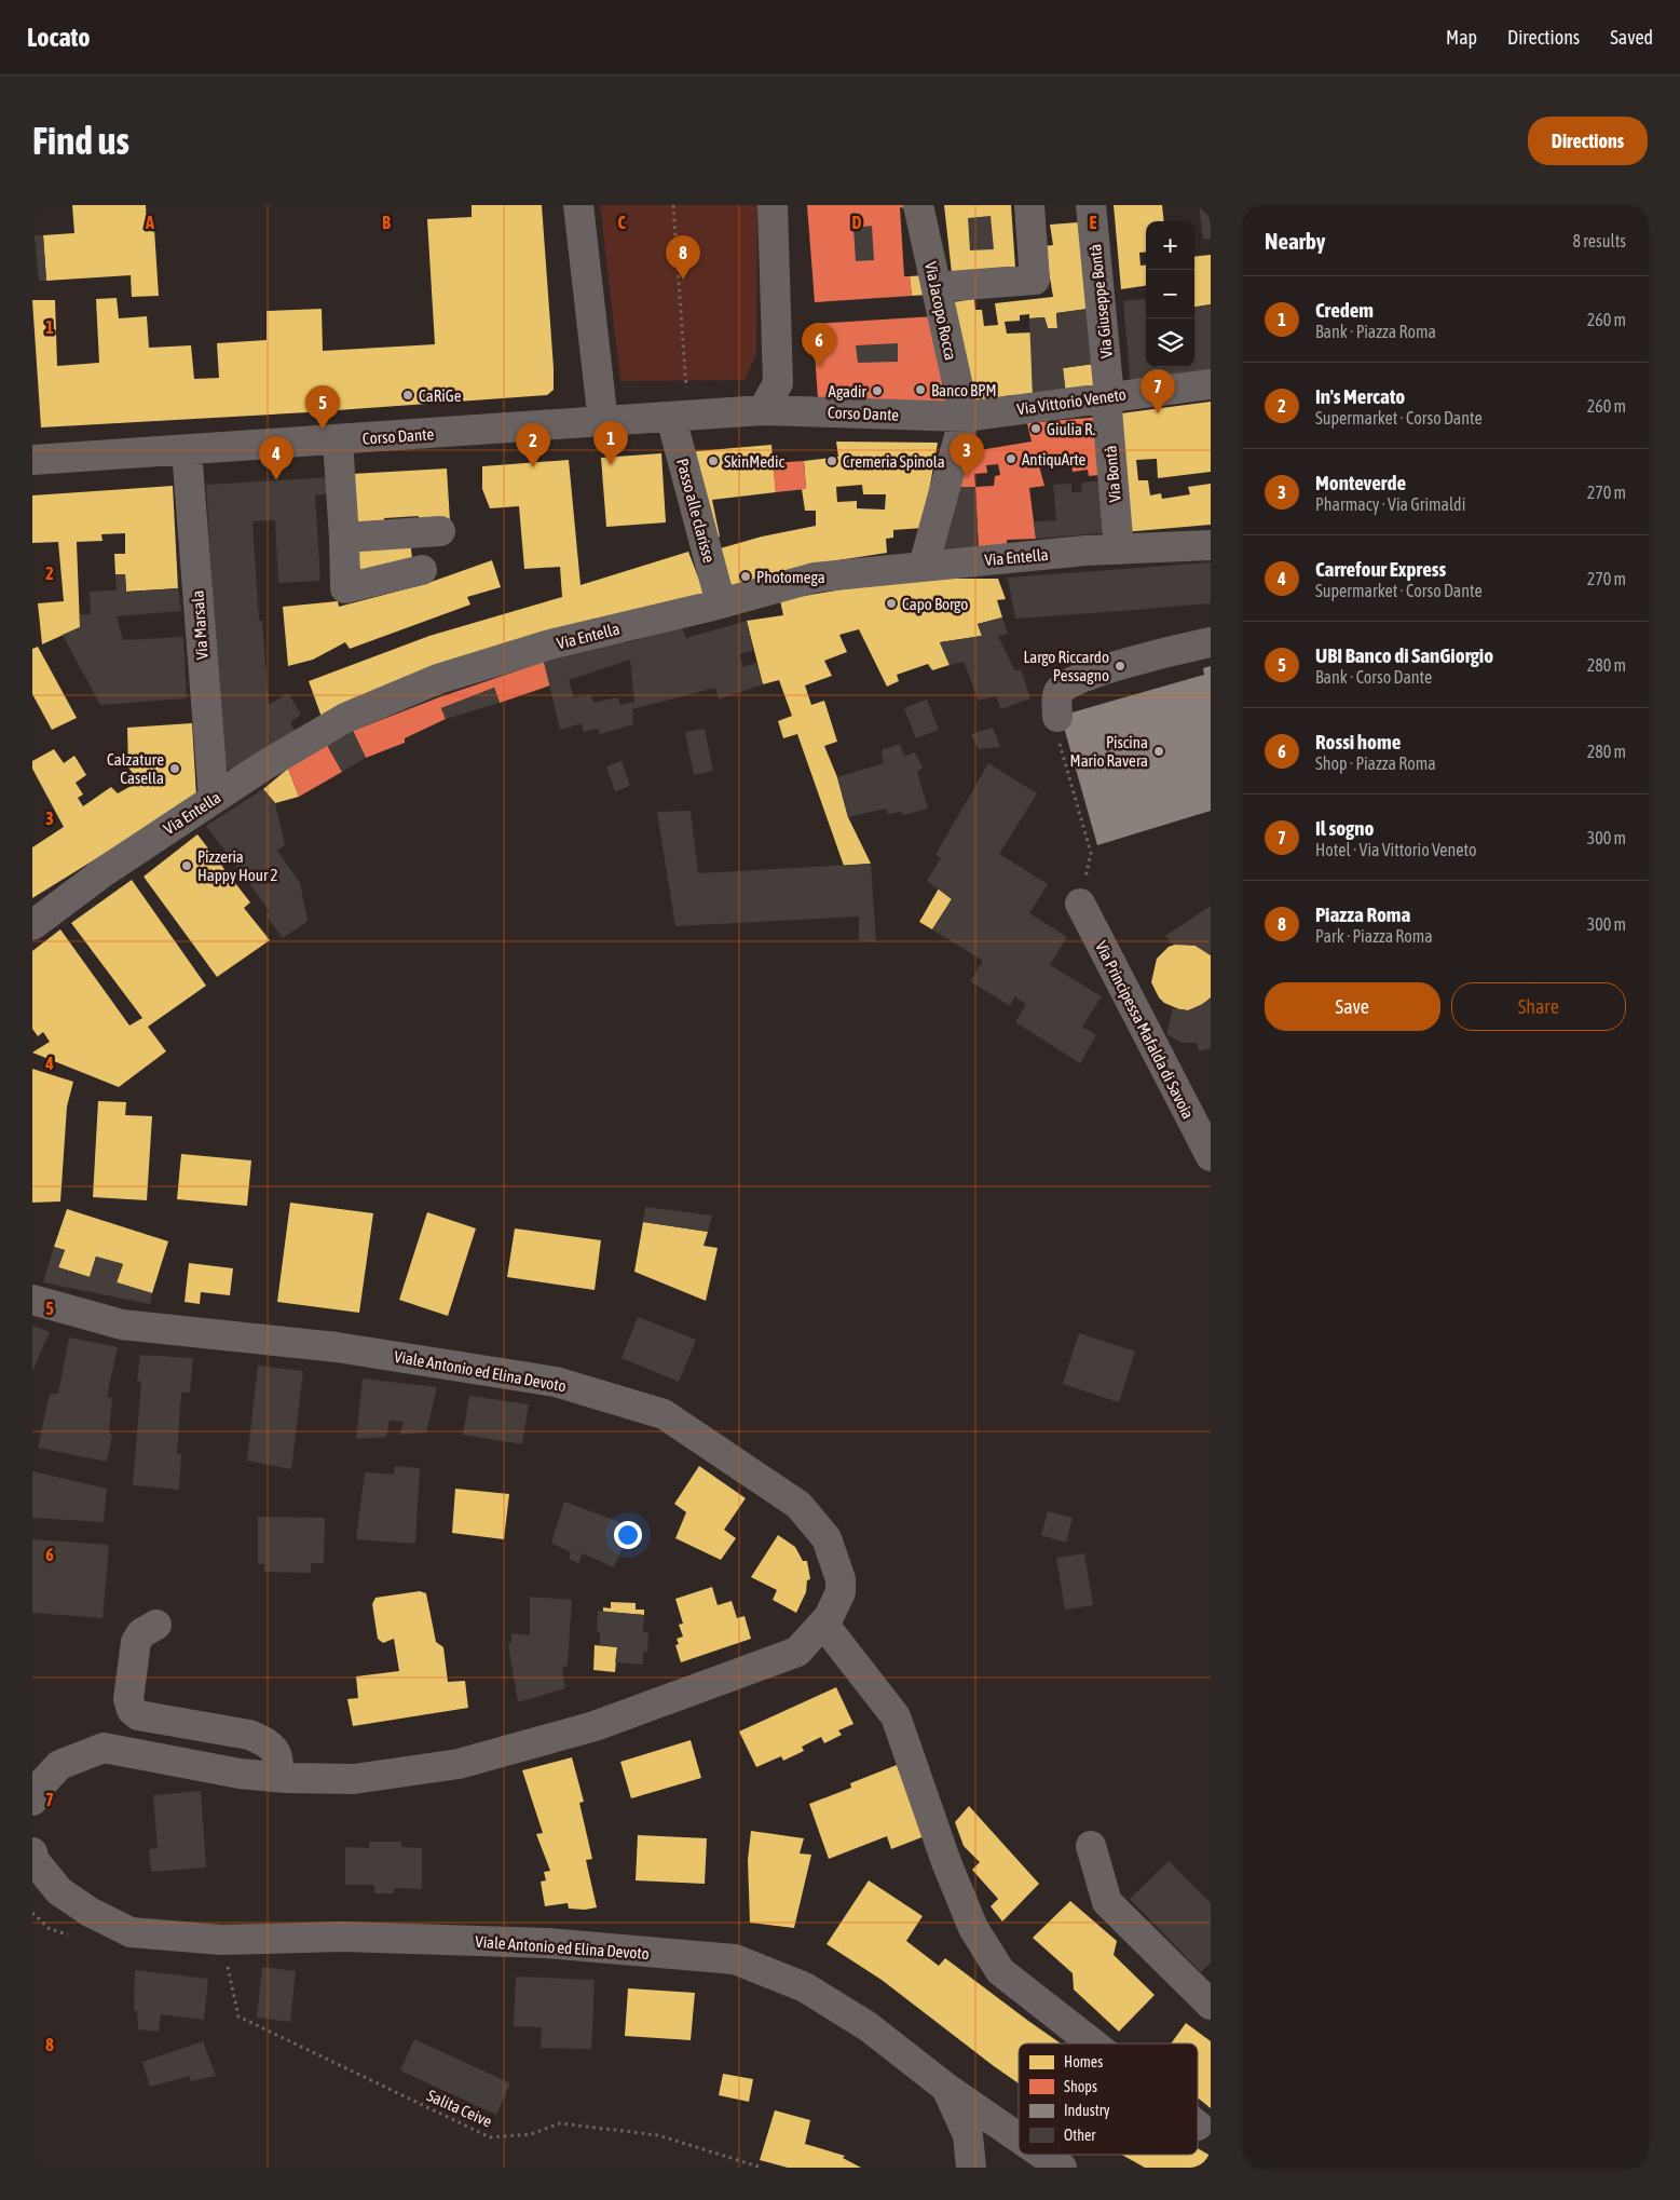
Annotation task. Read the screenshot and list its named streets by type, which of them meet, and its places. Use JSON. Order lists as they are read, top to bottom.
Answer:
{
  "streets": {
    "street": [
      "Via Giuseppe Bontà",
      "Via Jacopo Rocca",
      "Via Vittorio Veneto",
      "Corso Dante",
      "Via Bontà",
      "Passo alle clarisse",
      "Via Entella",
      "Via Marsala",
      "Via Principessa Mafalda di Savoia",
      "Viale Antonio ed Elina Devoto"
    ],
    "path": ["Salita Ceive"]
  },
  "crossings": [
    ["Via Giuseppe Bontà", "Via Vittorio Veneto"],
    ["Via Giuseppe Bontà", "Via Bontà"],
    ["Via Jacopo Rocca", "Via Vittorio Veneto"],
    ["Via Jacopo Rocca", "Corso Dante"],
    ["Via Vittorio Veneto", "Corso Dante"],
    ["Via Vittorio Veneto", "Via Bontà"],
    ["Corso Dante", "Passo alle clarisse"],
    ["Corso Dante", "Via Marsala"],
    ["Via Bontà", "Via Entella"],
    ["Passo alle clarisse", "Via Entella"],
    ["Via Entella", "Via Marsala"],
    ["Viale Antonio ed Elina Devoto", "Salita Ceive"]
  ],
  "places": [
    "Banco BPM",
    "Agadir",
    "CaRiGe",
    "Giulia R.",
    "AntiquArte",
    "SkinMedic",
    "Cremeria Spinola",
    "Photomega",
    "Capo Borgo",
    "Largo Riccardo Pessagno",
    "Piscina Mario Ravera",
    "Calzature Casella",
    "Pizzeria Happy Hour 2"
  ],
  "legend": [
    "Homes",
    "Shops",
    "Industry",
    "Other"
  ],
  "page": {
    "header": "Locato",
    "nav": ["Map", "Directions", "Saved"],
    "buttons": [
      "Directions",
      ["Save", "Share"]
    ],
    "title": "Find us",
    "heading": ["Nearby", "8 results"],
    "map_buttons": ["+", "−"],
    "pins": [
      "8",
      "6",
      "7",
      "5",
      "1",
      "2",
      "3",
      "4"
    ],
    "list": [
      {
        "mark": "1",
        "name": "Credem",
        "note": "Bank · Piazza Roma",
        "value": "260 m"
      },
      {
        "mark": "2",
        "name": "In's Mercato",
        "note": "Supermarket · Corso Dante",
        "value": "260 m"
      },
      {
        "mark": "3",
        "name": "Monteverde",
        "note": "Pharmacy · Via Grimaldi",
        "value": "270 m"
      },
      {
        "mark": "4",
        "name": "Carrefour Express",
        "note": "Supermarket · Corso Dante",
        "value": "270 m"
      },
      {
        "mark": "5",
        "name": "UBI Banco di SanGiorgio",
        "note": "Bank · Corso Dante",
        "value": "280 m"
      },
      {
        "mark": "6",
        "name": "Rossi home",
        "note": "Shop · Piazza Roma",
        "value": "280 m"
      },
      {
        "mark": "7",
        "name": "Il sogno",
        "note": "Hotel · Via Vittorio Veneto",
        "value": "300 m"
      },
      {
        "mark": "8",
        "name": "Piazza Roma",
        "note": "Park · Piazza Roma",
        "value": "300 m"
      }
    ]
  },
  "grid": {
    "columns": [
      "A",
      "B",
      "C",
      "D",
      "E"
    ],
    "rows": [
      "1",
      "2",
      "3",
      "4",
      "5",
      "6",
      "7",
      "8"
    ]
  }
}
